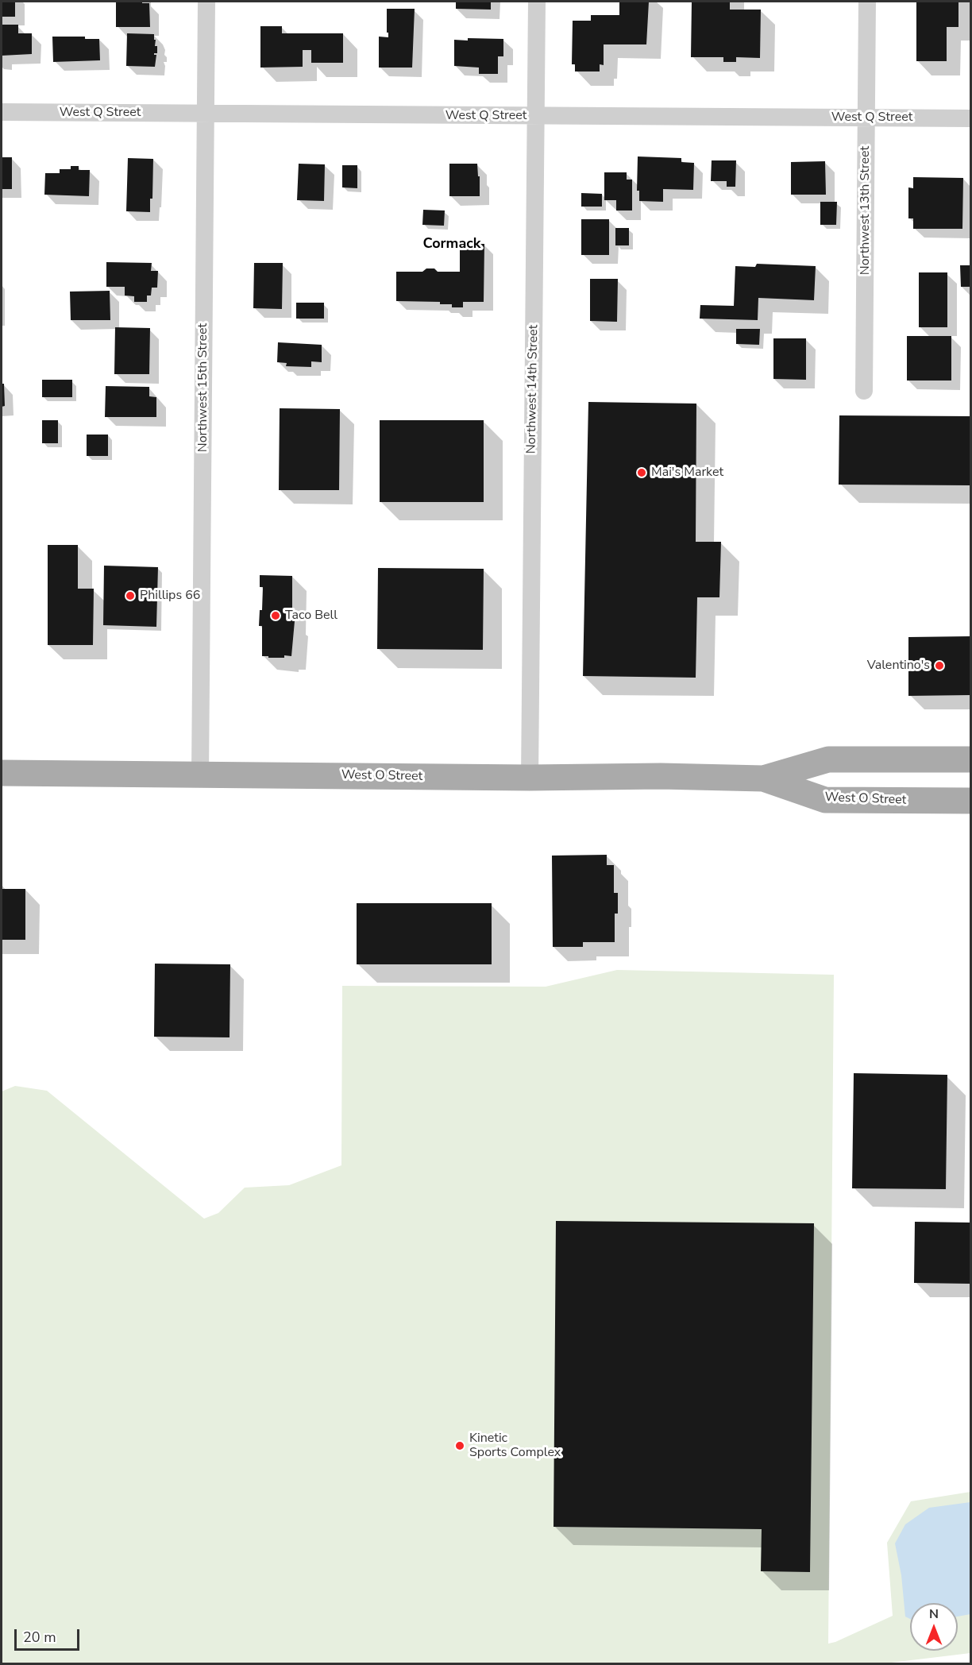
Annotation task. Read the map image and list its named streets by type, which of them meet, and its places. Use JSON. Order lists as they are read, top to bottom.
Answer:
{
  "streets": {
    "main road": ["West O Street"],
    "street": [
      "West Q Street",
      "Northwest 13th Street",
      "Northwest 15th Street",
      "Northwest 14th Street"
    ]
  },
  "crossings": [
    ["West Q Street", "Northwest 13th Street"],
    ["West Q Street", "Northwest 15th Street"],
    ["West Q Street", "Northwest 14th Street"],
    ["Northwest 15th Street", "West O Street"],
    ["Northwest 14th Street", "West O Street"]
  ],
  "districts": ["Cormack"],
  "places": [
    "Mai's Market",
    "Phillips 66",
    "Taco Bell",
    "Valentino's",
    "Kinetic Sports Complex"
  ],
  "scale_bar": "20 m",
  "north": "top"
}
